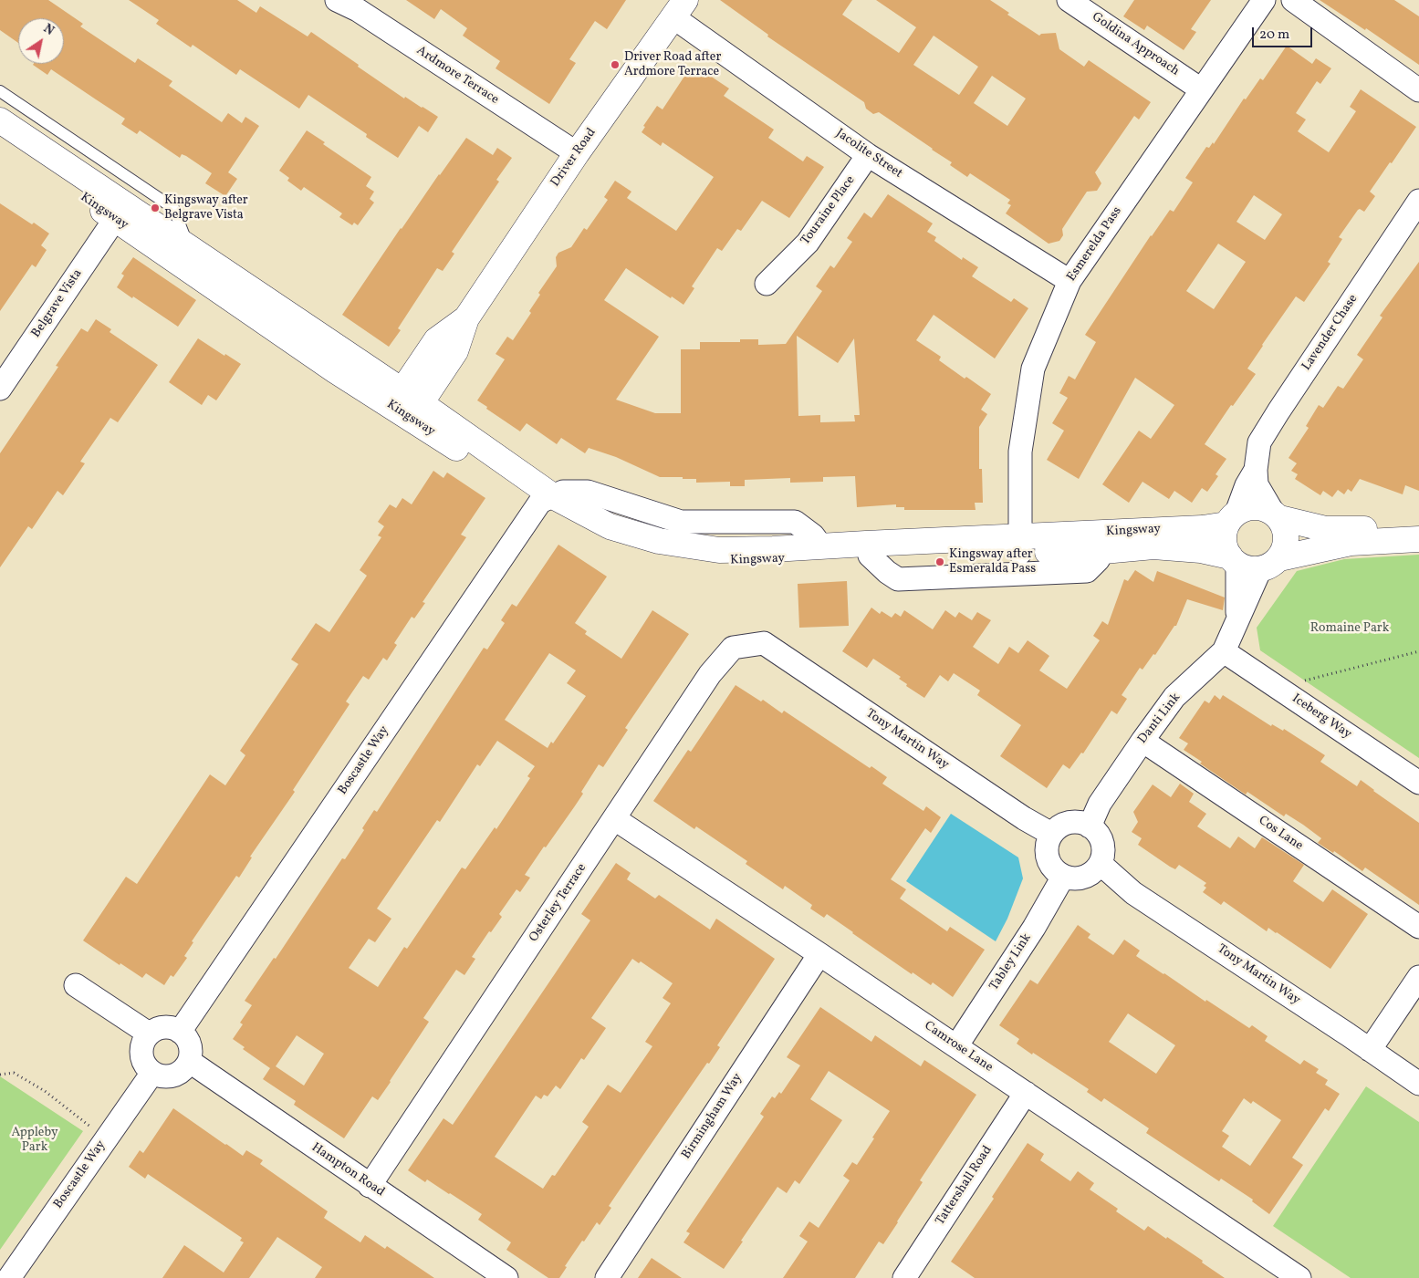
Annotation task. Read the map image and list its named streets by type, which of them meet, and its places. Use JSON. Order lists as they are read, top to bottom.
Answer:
{
  "streets": {
    "main road": ["Driver Road", "Kingsway"],
    "street": [
      "Goldina Approach",
      "Ardmore Terrace",
      "Jacolite Street",
      "Touraine Place",
      "Esmerelda Pass",
      "Belgrave Vista",
      "Lavender Chase",
      "Iceberg Way",
      "Danti Link",
      "Tony Martin Way",
      "Boscastle Way",
      "Cos Lane",
      "Osterley Terrace",
      "Tabley Link",
      "Camrose Lane",
      "Birmingham Way",
      "Hampton Road",
      "Tattershall Road"
    ]
  },
  "crossings": [
    ["Goldina Approach", "Esmerelda Pass"],
    ["Ardmore Terrace", "Driver Road"],
    ["Jacolite Street", "Driver Road"],
    ["Jacolite Street", "Touraine Place"],
    ["Jacolite Street", "Esmerelda Pass"],
    ["Driver Road", "Kingsway"],
    ["Kingsway", "Esmerelda Pass"],
    ["Kingsway", "Belgrave Vista"],
    ["Kingsway", "Lavender Chase"],
    ["Kingsway", "Danti Link"],
    ["Kingsway", "Boscastle Way"],
    ["Lavender Chase", "Danti Link"],
    ["Iceberg Way", "Danti Link"],
    ["Danti Link", "Tony Martin Way"],
    ["Danti Link", "Cos Lane"],
    ["Danti Link", "Tabley Link"],
    ["Tony Martin Way", "Osterley Terrace"],
    ["Tony Martin Way", "Tabley Link"],
    ["Boscastle Way", "Hampton Road"],
    ["Osterley Terrace", "Camrose Lane"],
    ["Osterley Terrace", "Hampton Road"],
    ["Tabley Link", "Camrose Lane"],
    ["Camrose Lane", "Birmingham Way"],
    ["Camrose Lane", "Tattershall Road"]
  ],
  "parks": ["Romaine Park", "Appleby Park"],
  "places": ["Driver Road after Ardmore Terrace", "Kingsway after Belgrave Vista", "Kingsway after Esmeralda Pass"],
  "scale_bar": "20 m",
  "north": "top right"
}
